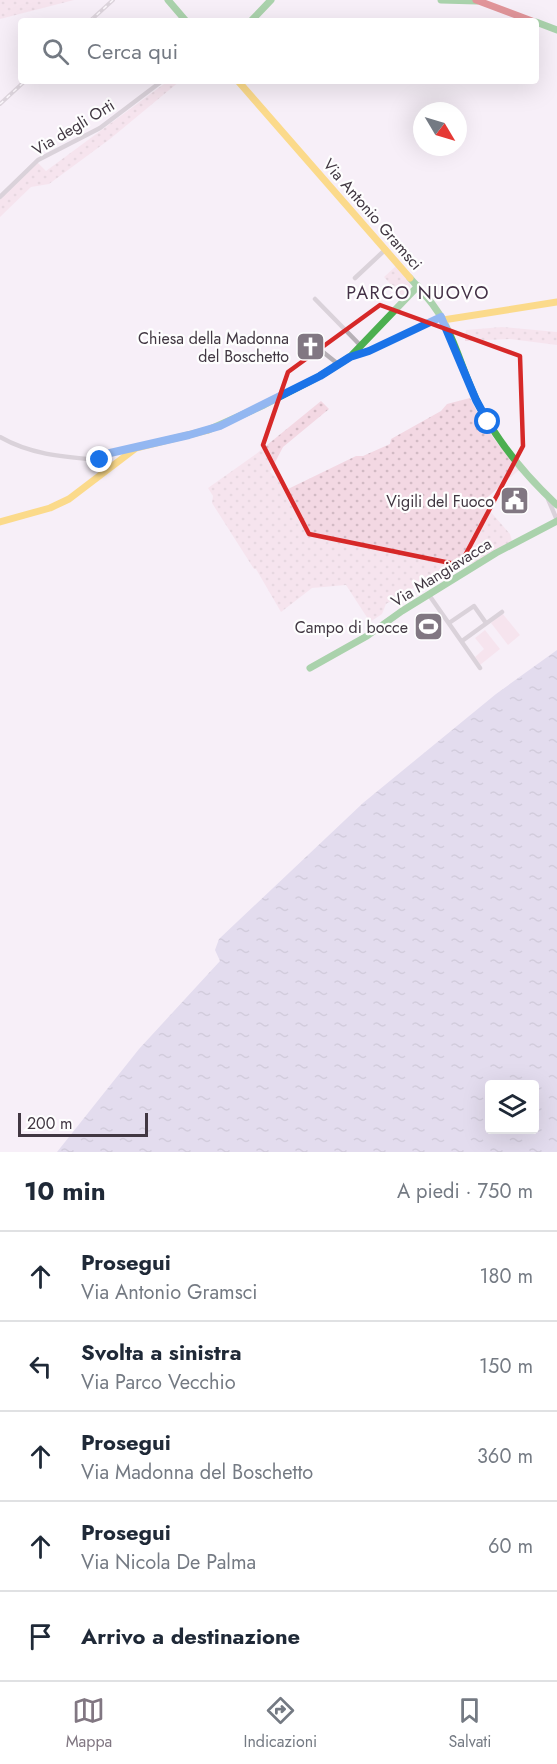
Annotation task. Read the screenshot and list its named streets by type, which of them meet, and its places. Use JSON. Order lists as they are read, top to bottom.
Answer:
{
  "streets": {
    "main road": ["Via Antonio Gramsci", "Via Mangiavacca"],
    "street": ["Via degli Orti"]
  },
  "crossings": [
    ["Via Antonio Gramsci", "Via Mangiavacca"]
  ],
  "districts": ["PARCO NUOVO"],
  "places": {
    "church": ["Chiesa della Madonna del Boschetto"],
    "public building": ["Vigili del Fuoco"],
    "sports": ["Campo di bocce"]
  },
  "scale_bar": "200 m",
  "north": "bottom right",
  "page": {
    "search": "Cerca qui",
    "scale": "200 m",
    "heading": ["10 min", "A piedi · 750 m"],
    "list": [
      ["Prosegui", "Via Antonio Gramsci", "180 m"],
      ["Svolta a sinistra", "Via Parco Vecchio", "150 m"],
      ["Prosegui", "Via Madonna del Boschetto", "360 m"],
      ["Prosegui", "Via Nicola De Palma", "60 m"],
      "Arrivo a destinazione"
    ],
    "nav": ["Mappa", "Indicazioni", "Salvati"]
  }
}
